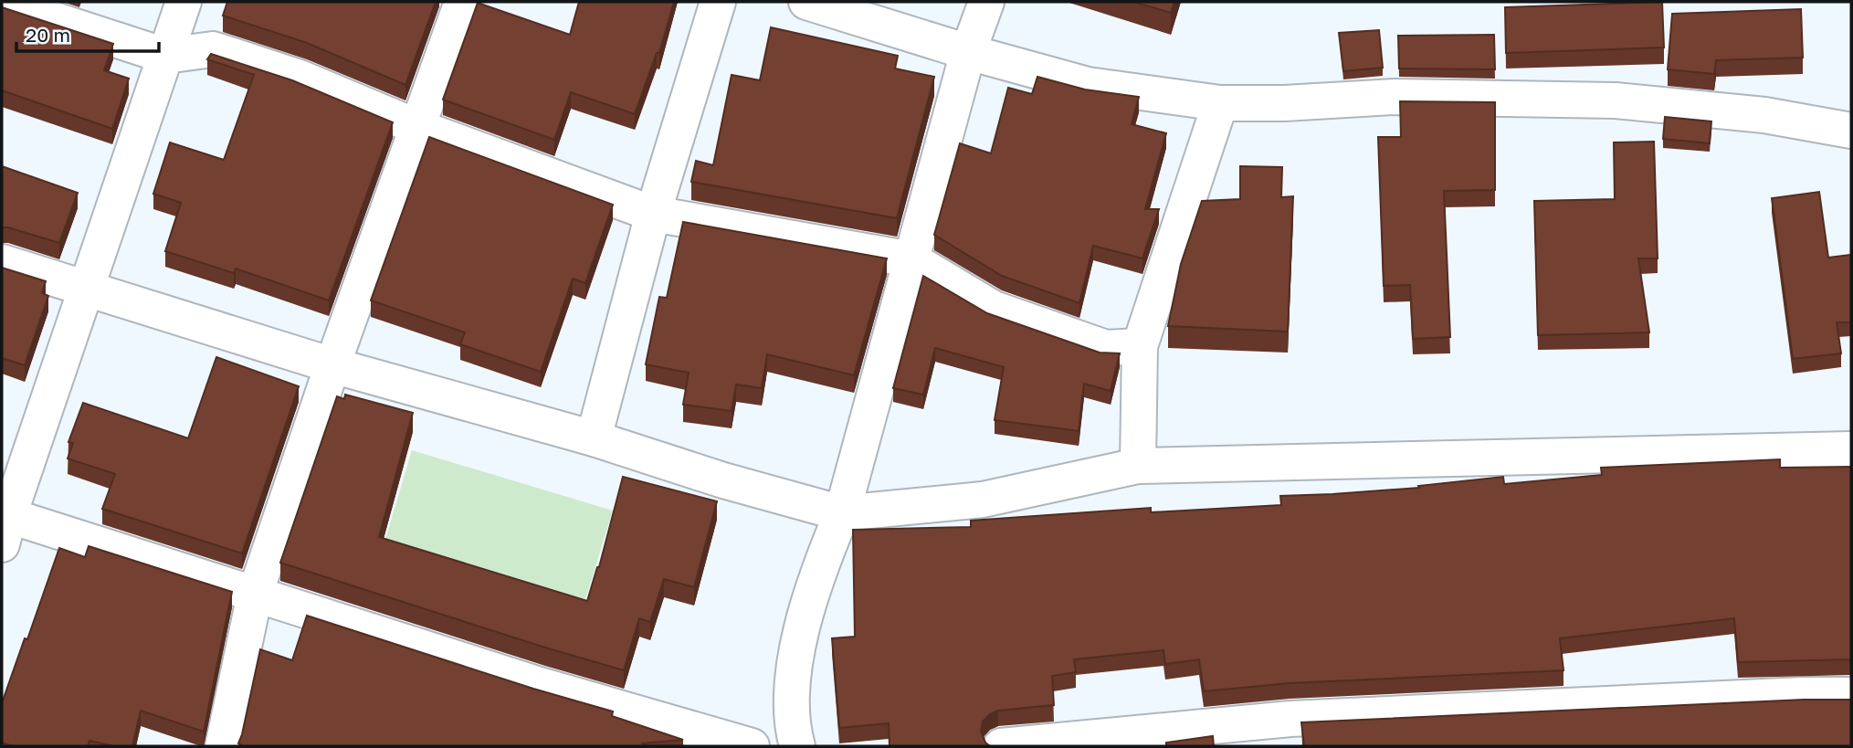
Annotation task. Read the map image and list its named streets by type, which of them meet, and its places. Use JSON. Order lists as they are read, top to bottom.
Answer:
{
  "scale_bar": "20 m"
}
